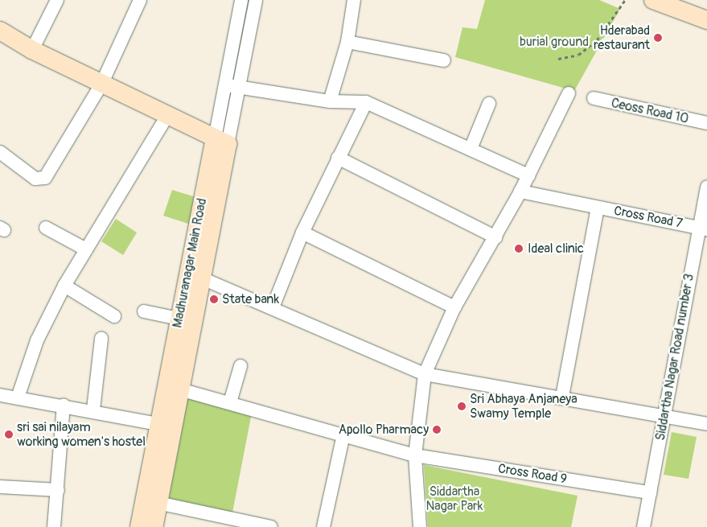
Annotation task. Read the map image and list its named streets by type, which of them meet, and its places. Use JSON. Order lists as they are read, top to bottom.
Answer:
{
  "streets": {
    "street": [
      "Ceoss Road 10",
      "Cross Road 7",
      "Madhuranagar Main Road",
      "Siddartha Nagar Road number 3",
      "Cross Road 9"
    ]
  },
  "crossings": [
    ["Cross Road 7", "Siddartha Nagar Road number 3"],
    ["Madhuranagar Main Road", "Cross Road 9"],
    ["Siddartha Nagar Road number 3", "Cross Road 9"]
  ],
  "parks": ["burial ground", "Siddartha Nagar Park"],
  "places": [
    "Hderabad restaurant",
    "Ideal clinic",
    "State bank",
    "Sri Abhaya Anjaneya Swamy Temple",
    "Apollo Pharmacy",
    "sri sai nilayam working women's hostel"
  ]
}
